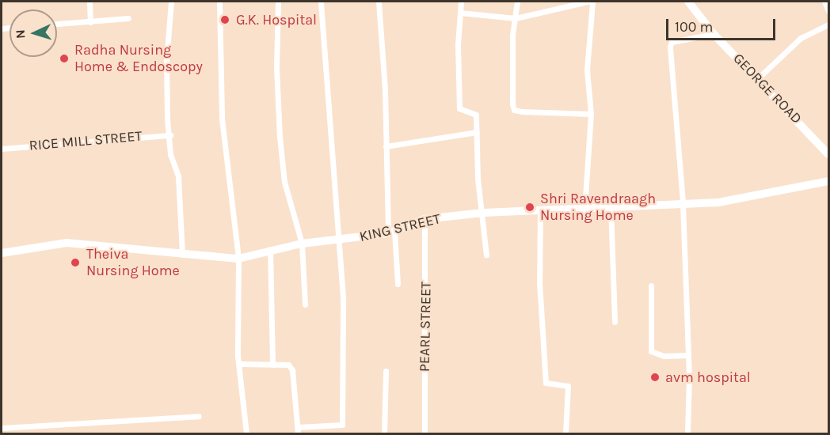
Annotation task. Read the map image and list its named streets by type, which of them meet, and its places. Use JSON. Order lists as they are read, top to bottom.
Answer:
{
  "streets": {
    "street": [
      "GEORGE ROAD",
      "RICE MILL STREET",
      "KING STREET",
      "PEARL STREET"
    ]
  },
  "crossings": [
    ["KING STREET", "PEARL STREET"]
  ],
  "places": [
    "G.K. Hospital",
    "Radha Nursing Home & Endoscopy",
    "Shri Ravendraagh Nursing Home",
    "Theiva Nursing Home",
    "avm hospital"
  ],
  "scale_bar": "100 m",
  "north": "left"
}
